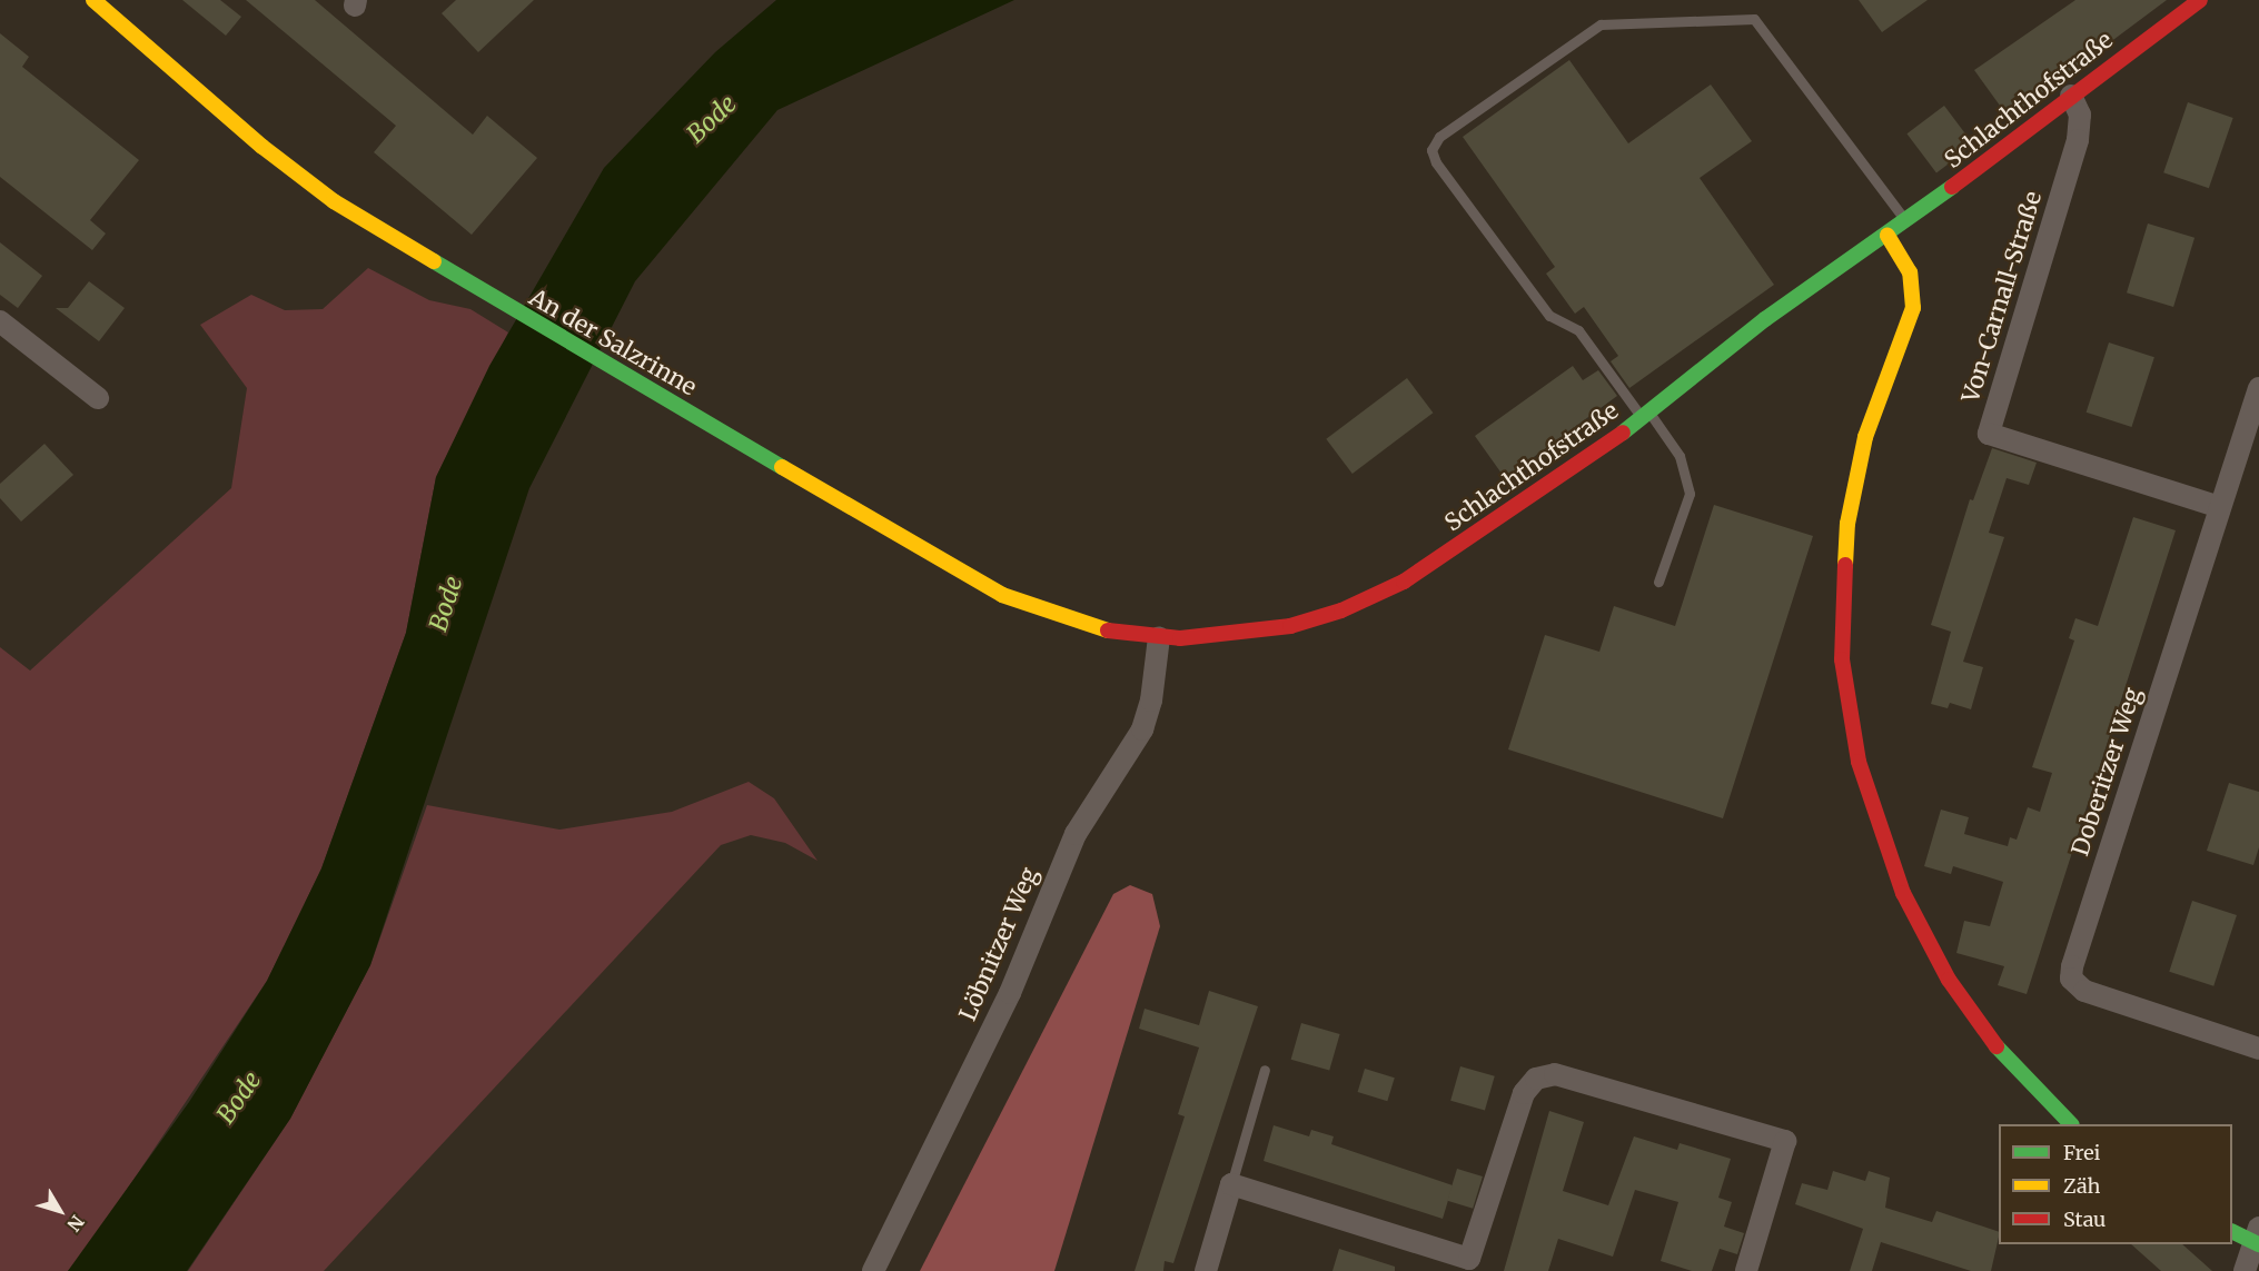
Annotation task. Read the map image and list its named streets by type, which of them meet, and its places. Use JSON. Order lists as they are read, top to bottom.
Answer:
{
  "streets": {
    "street": [
      "Schlachthofstraße",
      "Von-Carnall-Straße",
      "An der Salzrinne",
      "Doberitzer Weg",
      "Löbnitzer Weg"
    ]
  },
  "crossings": [
    ["Schlachthofstraße", "Von-Carnall-Straße"],
    ["Schlachthofstraße", "An der Salzrinne"],
    ["Schlachthofstraße", "Löbnitzer Weg"],
    ["Von-Carnall-Straße", "Doberitzer Weg"],
    ["An der Salzrinne", "Löbnitzer Weg"]
  ],
  "water": ["Bode"],
  "legend": ["Frei", "Zäh", "Stau"],
  "north": "bottom right"
}
